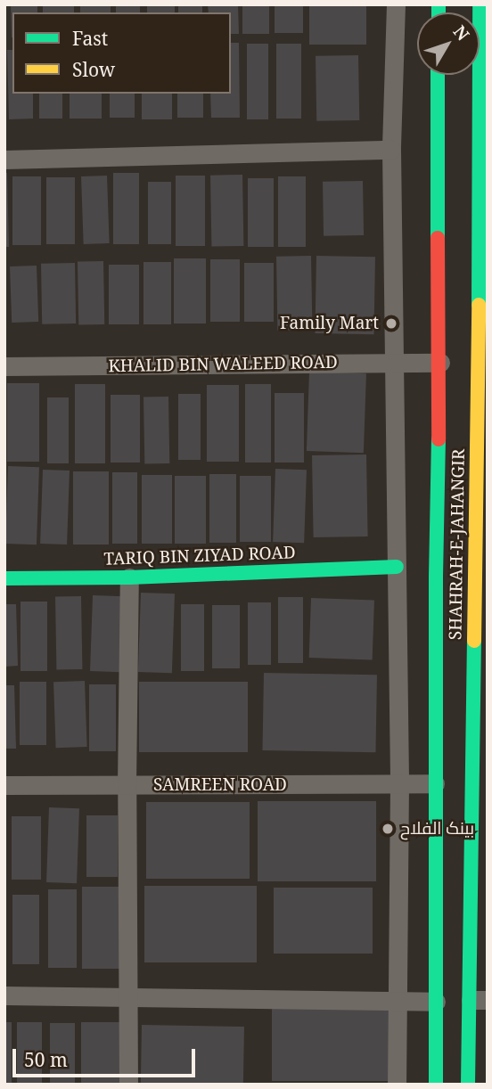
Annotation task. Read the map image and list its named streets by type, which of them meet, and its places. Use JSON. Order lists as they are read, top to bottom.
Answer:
{
  "streets": {
    "main road": ["SHAHRAH-E-JAHANGIR", "TARIQ BIN ZIYAD ROAD"],
    "street": ["KHALID BIN WALEED ROAD", "SAMREEN ROAD"]
  },
  "crossings": [
    ["KHALID BIN WALEED ROAD", "SHAHRAH-E-JAHANGIR"],
    ["SHAHRAH-E-JAHANGIR", "SAMREEN ROAD"]
  ],
  "places": ["Family Mart", "بینک الفلاح"],
  "legend": ["Fast", "Slow"],
  "scale_bar": "50 m",
  "north": "top right"
}
